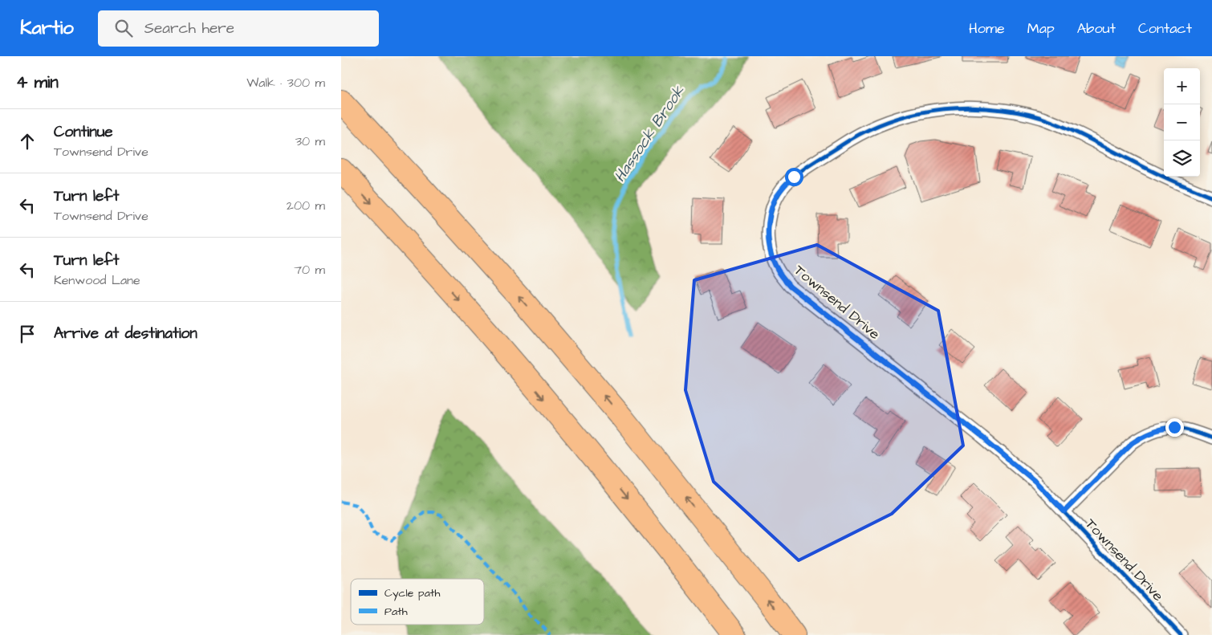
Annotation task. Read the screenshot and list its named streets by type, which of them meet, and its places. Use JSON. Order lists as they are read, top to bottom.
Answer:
{
  "streets": {
    "street": ["Townsend Drive"]
  },
  "water": ["Hassock Brook"],
  "legend": ["Cycle path", "Path"],
  "page": {
    "header": "Kartio",
    "search": "Search here",
    "nav": [
      "Home",
      "Map",
      "About",
      "Contact"
    ],
    "heading": ["4 min", "Walk · 300 m"],
    "map_buttons": ["+", "−"],
    "list": [
      ["Continue", "Townsend Drive", "30 m"],
      ["Turn left", "Townsend Drive", "200 m"],
      ["Turn left", "Kenwood Lane", "70 m"],
      "Arrive at destination"
    ]
  }
}
